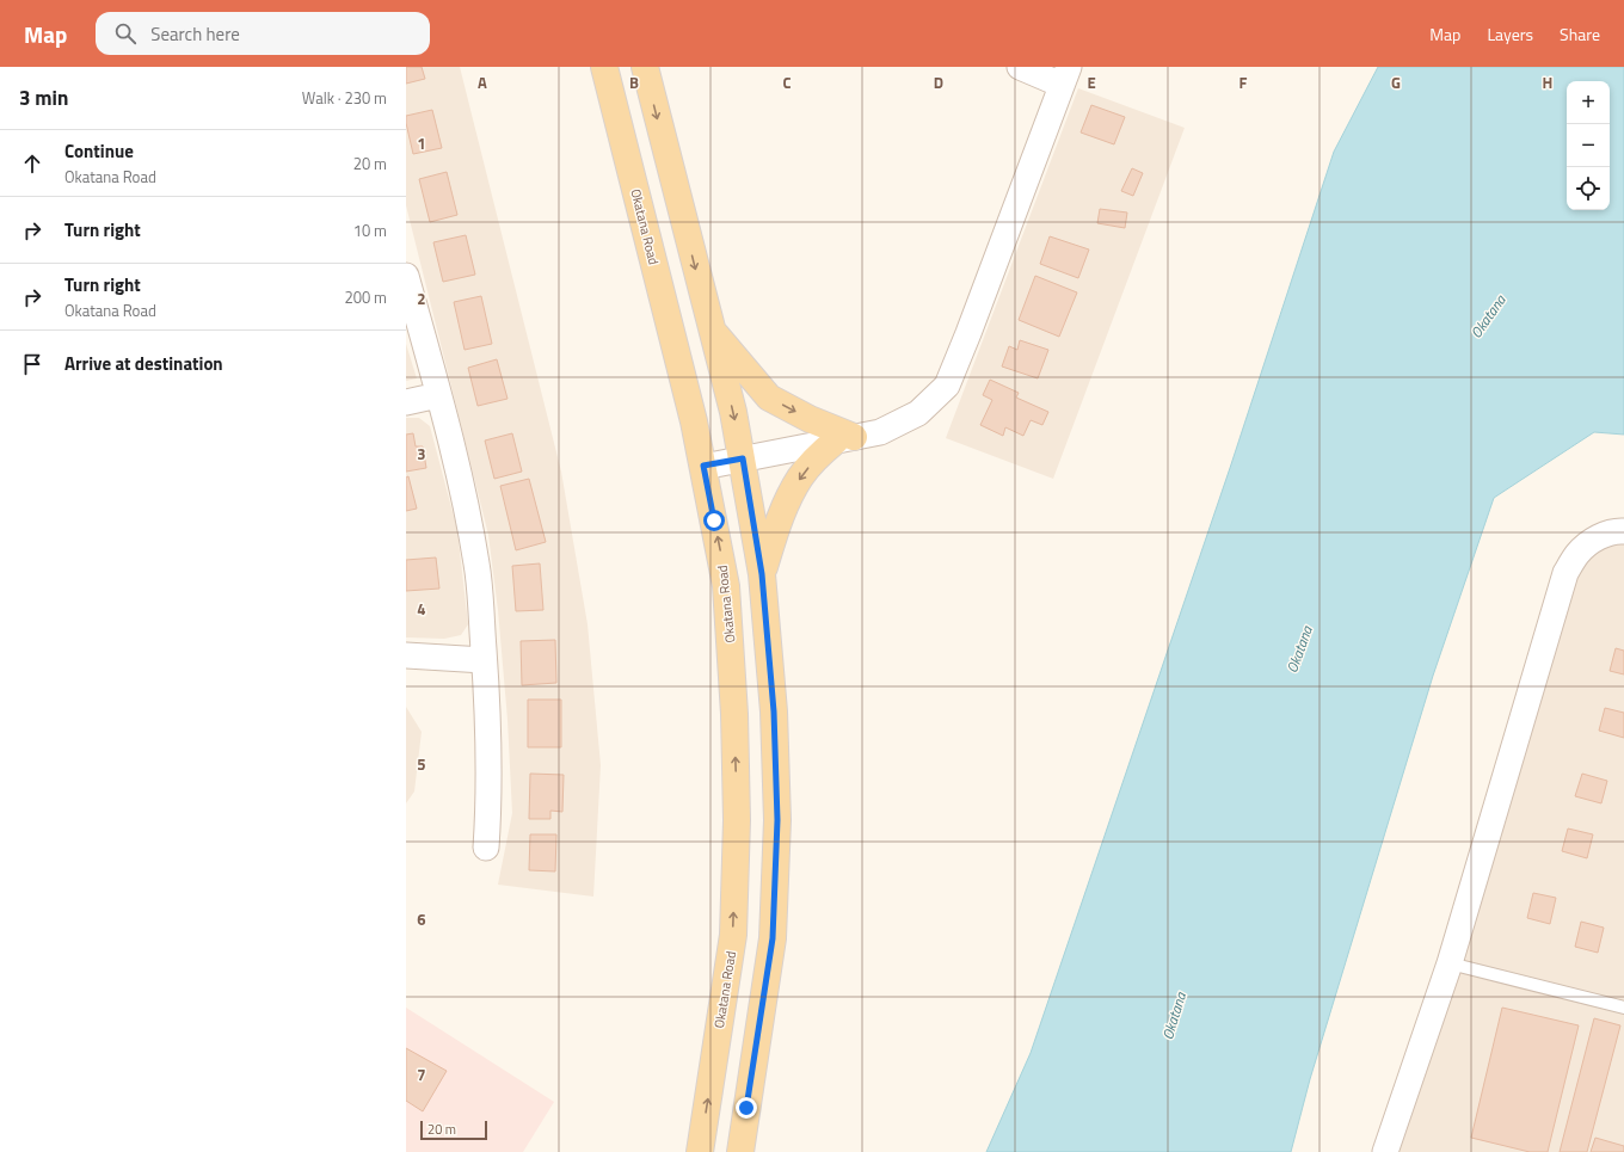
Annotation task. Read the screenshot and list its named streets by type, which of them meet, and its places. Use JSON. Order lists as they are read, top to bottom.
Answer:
{
  "streets": {
    "main road": ["Okatana Road"]
  },
  "water": ["Okatana"],
  "scale_bar": "20 m",
  "page": {
    "header": "Map",
    "search": "Search here",
    "nav": ["Map", "Layers", "Share"],
    "heading": ["3 min", "Walk · 230 m"],
    "map_buttons": ["+", "−"],
    "list": [
      ["Continue", "Okatana Road", "20 m"],
      ["Turn right", "10 m"],
      ["Turn right", "Okatana Road", "200 m"],
      "Arrive at destination"
    ],
    "scale": "20 m"
  },
  "grid": {
    "columns": [
      "A",
      "B",
      "C",
      "D",
      "E",
      "F",
      "G",
      "H"
    ],
    "rows": [
      "1",
      "2",
      "3",
      "4",
      "5",
      "6",
      "7"
    ]
  }
}
